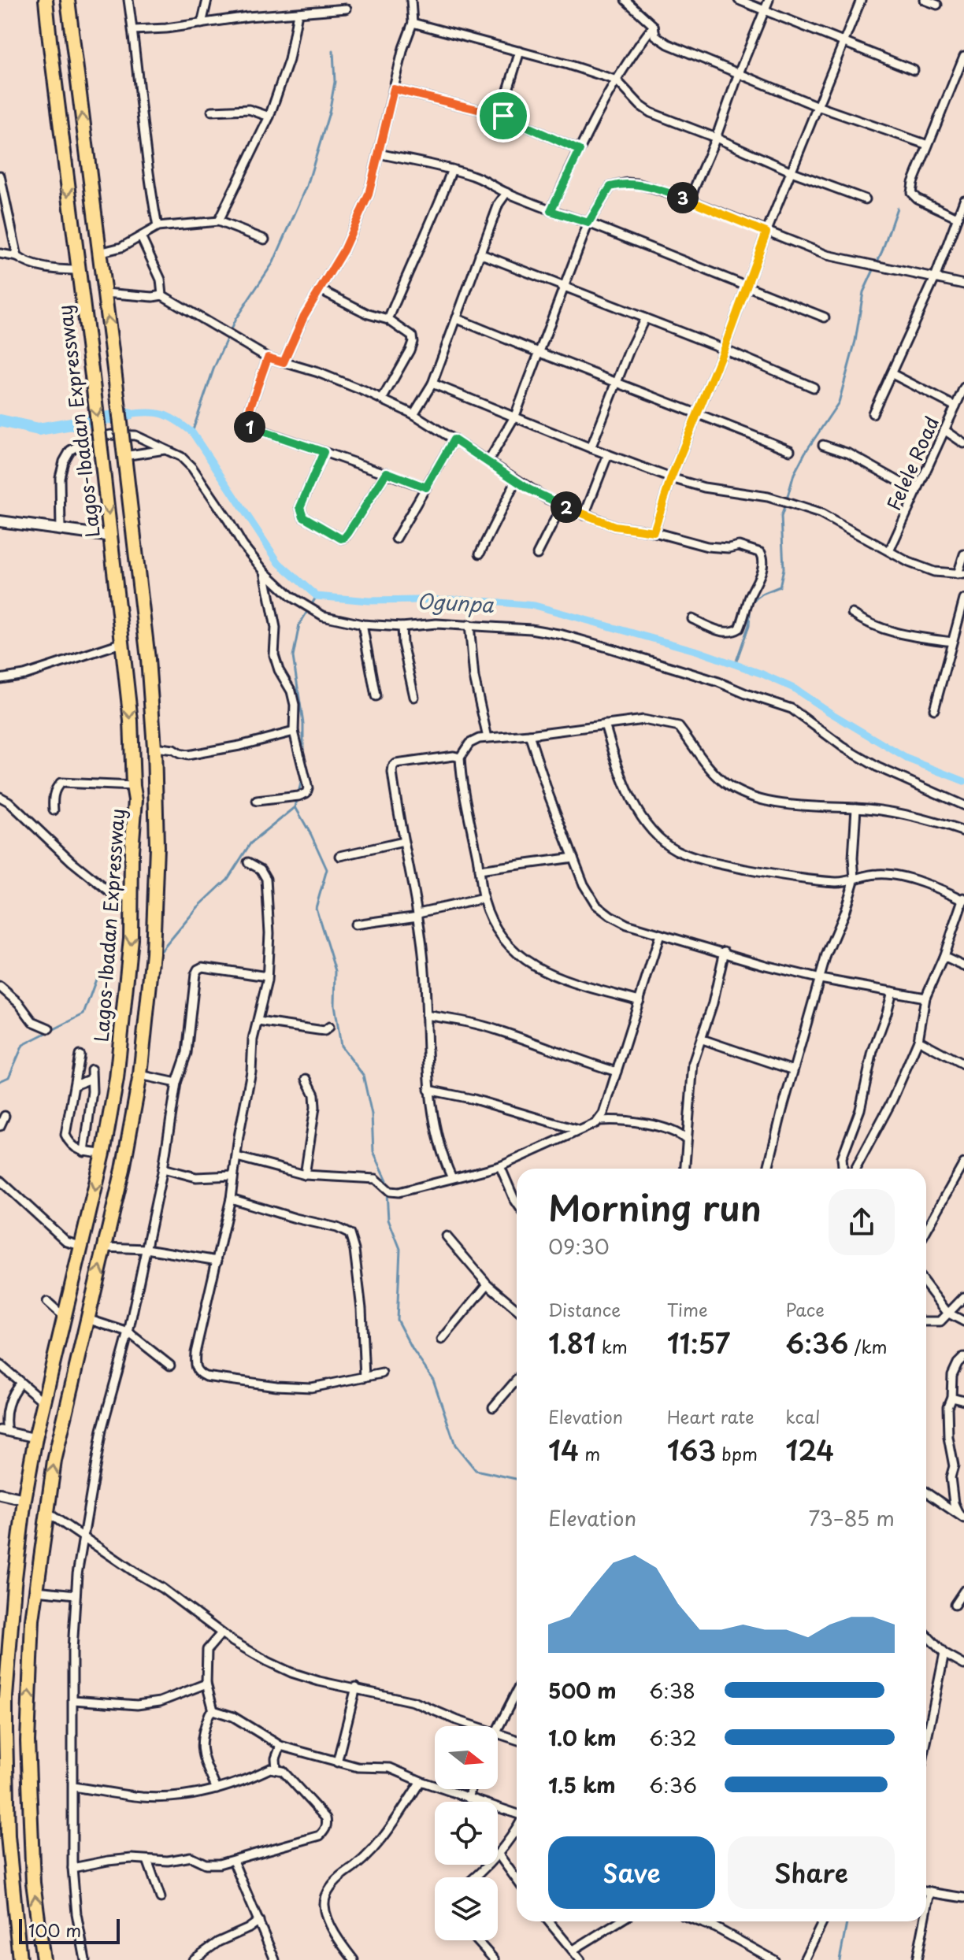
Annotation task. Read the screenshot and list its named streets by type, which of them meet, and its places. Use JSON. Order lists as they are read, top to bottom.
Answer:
{
  "streets": {
    "highway": ["Lagos-Ibadan Expressway"],
    "street": ["Felele Road"]
  },
  "water": ["Ogunpa"],
  "scale_bar": "100 m",
  "north": "right",
  "page": {
    "pins": ["3", "1", "2"],
    "heading": ["Morning run", "09:30"],
    "stats": [
      ["Distance", "1.81 km"],
      ["Time", "11:57"],
      ["Pace", "6:36 /km"],
      ["Elevation", "14 m"],
      ["Heart rate", "163 bpm"],
      ["kcal", "124"]
    ],
    "chart": ["Elevation", "73–85 m"],
    "list": [
      {
        "name": "500 m",
        "note": "6:38"
      },
      {
        "name": "1.0 km",
        "note": "6:32"
      },
      {
        "name": "1.5 km",
        "note": "6:36"
      }
    ],
    "buttons": ["Save", "Share"],
    "scale": "100 m"
  }
}
